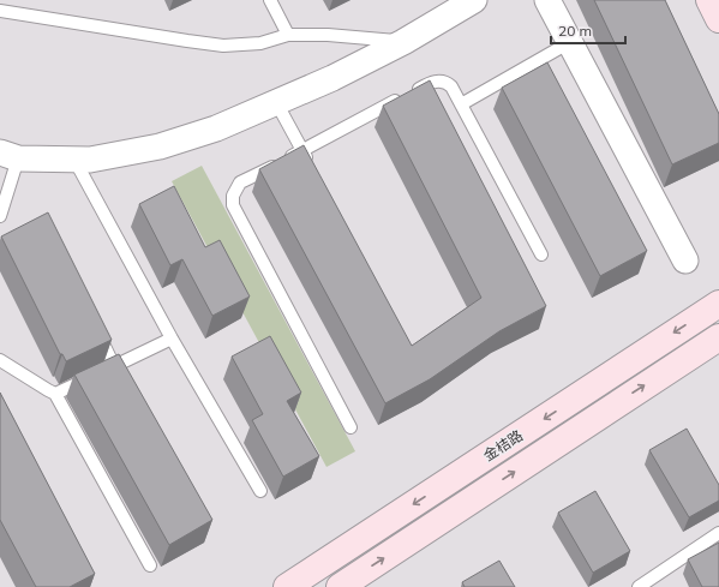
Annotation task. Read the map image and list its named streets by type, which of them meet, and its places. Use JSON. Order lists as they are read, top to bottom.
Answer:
{
  "streets": {
    "main road": ["金桔路"]
  },
  "scale_bar": "20 m"
}
